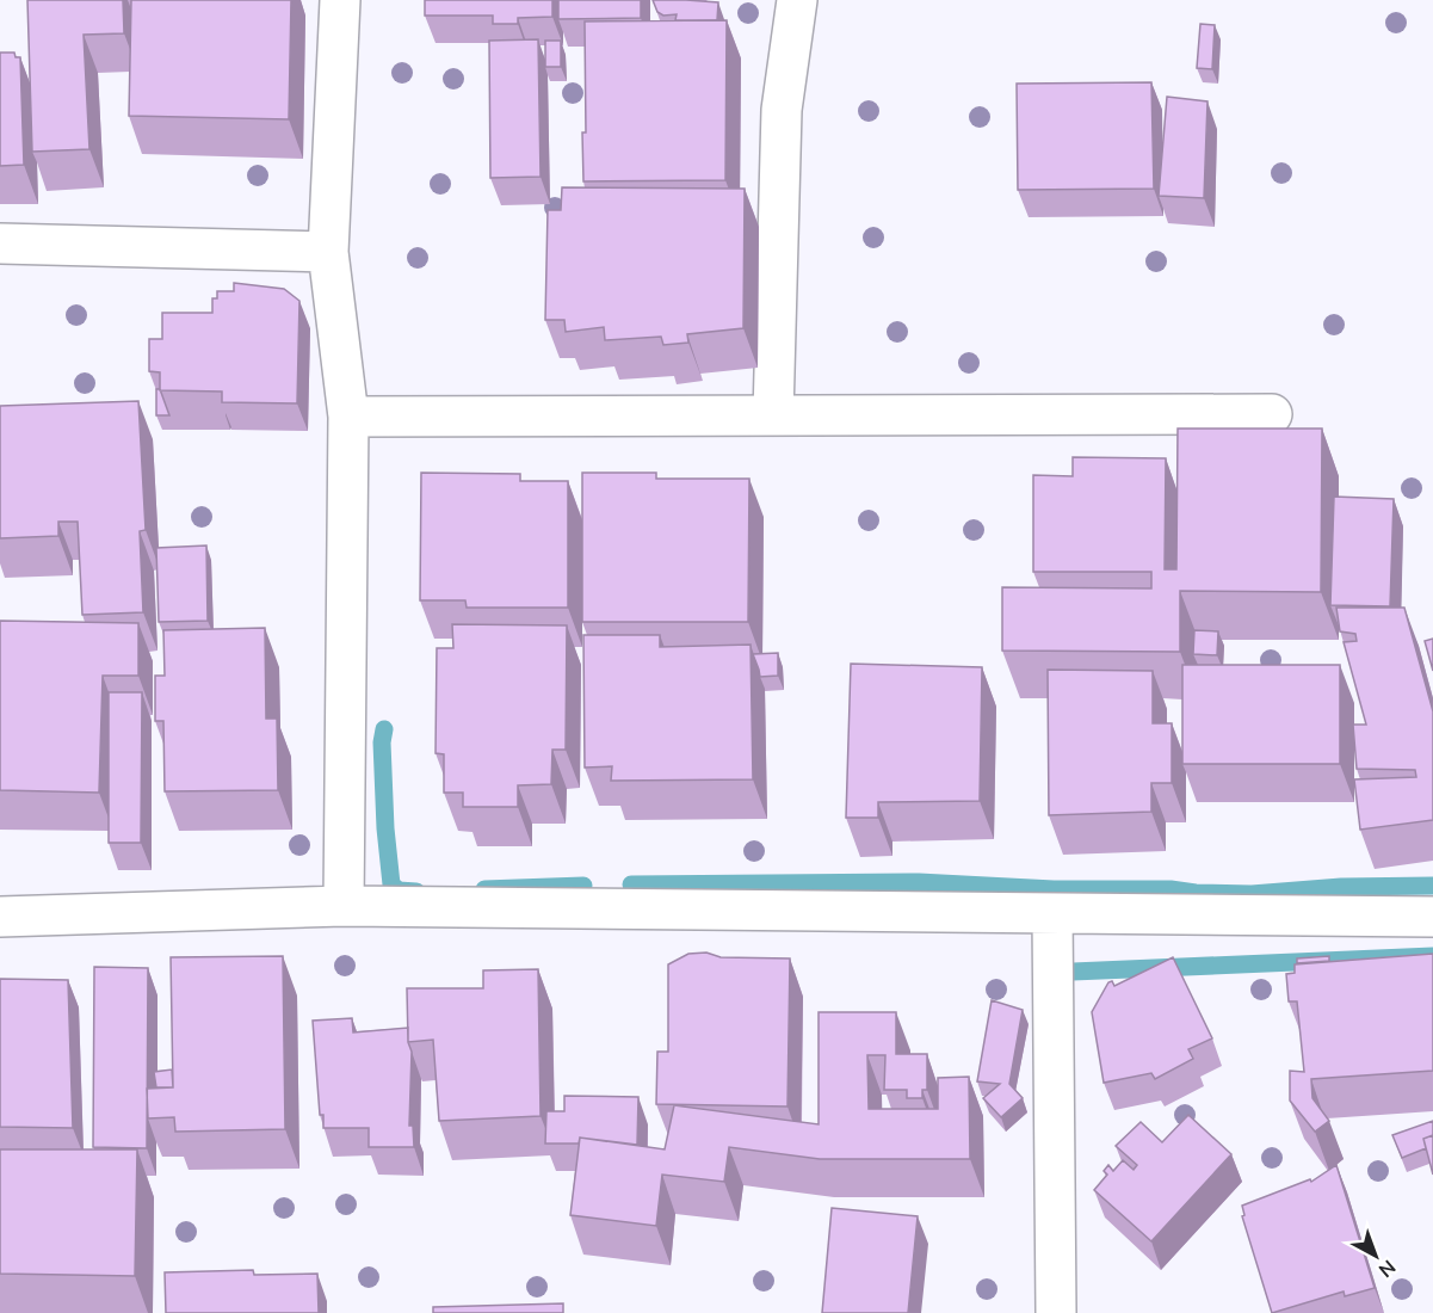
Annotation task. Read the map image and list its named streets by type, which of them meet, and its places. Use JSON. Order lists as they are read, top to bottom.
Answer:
{
  "north": "bottom right"
}
